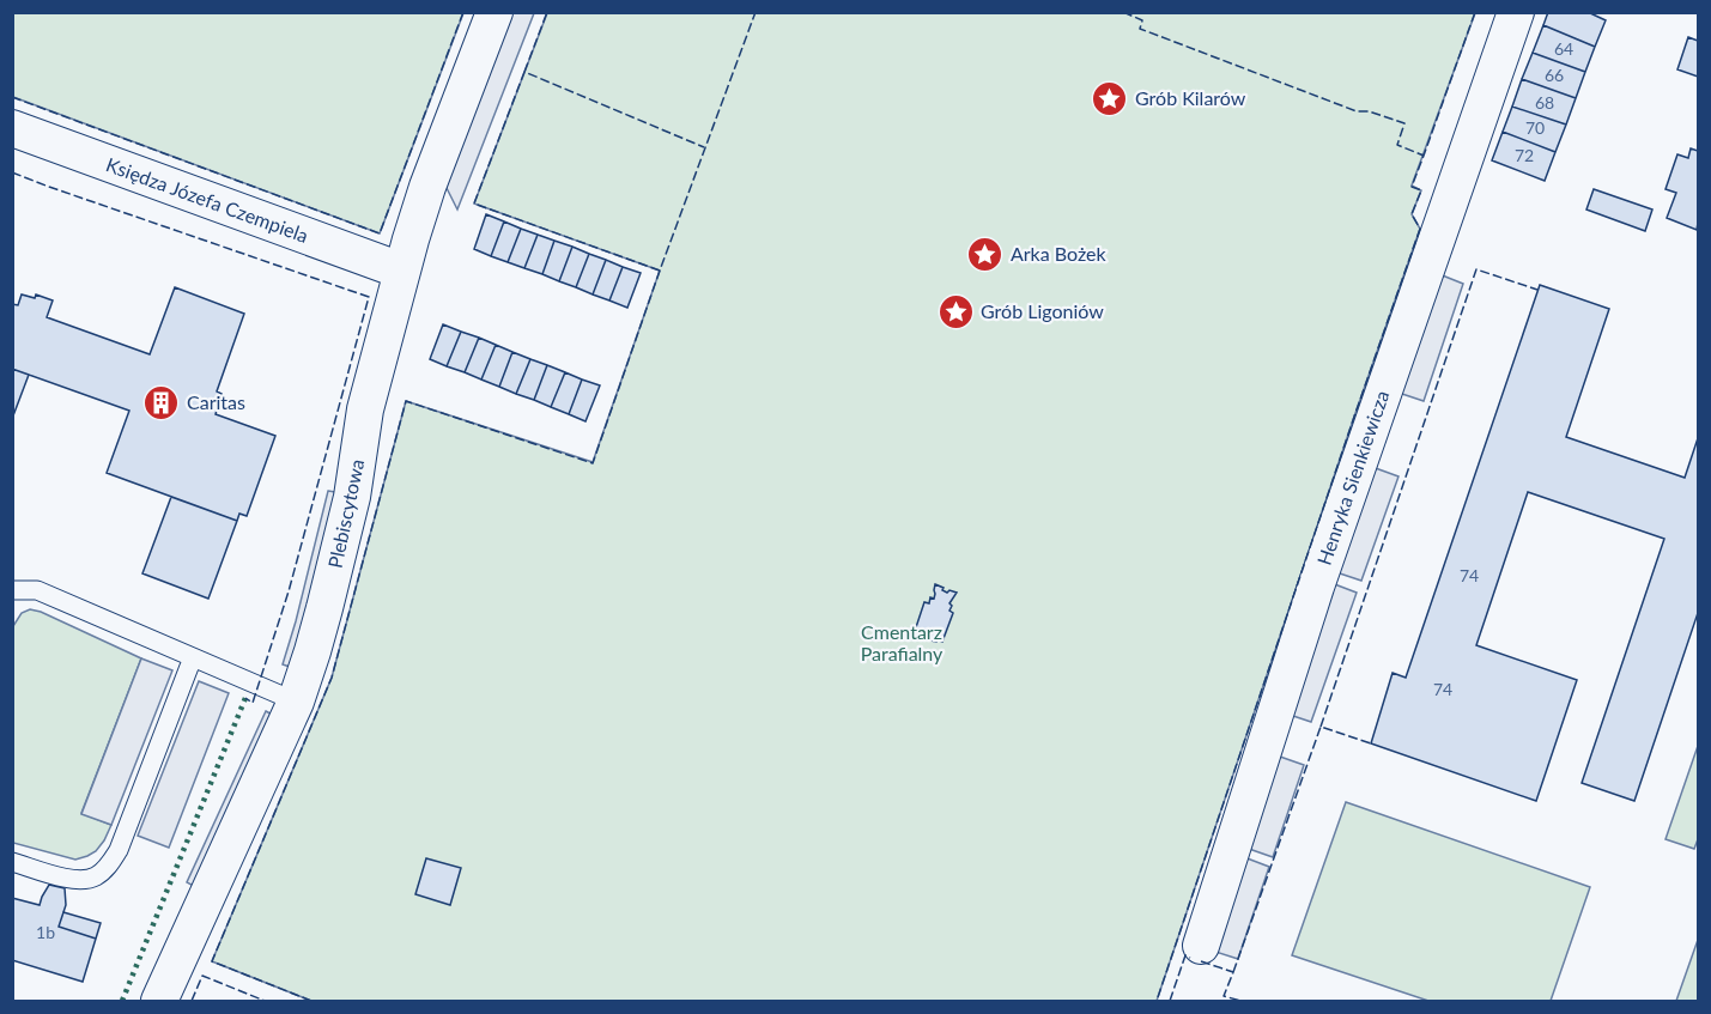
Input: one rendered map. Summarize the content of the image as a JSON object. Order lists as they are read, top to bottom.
{
  "streets": {
    "street": ["Księdza Józefa Czempiela", "Henryka Sienkiewicza", "Plebiscytowa"]
  },
  "crossings": [
    ["Księdza Józefa Czempiela", "Plebiscytowa"]
  ],
  "parks": ["Cmentarz Parafialny"],
  "places": {
    "place": ["Grób Kilarów", "Arka Bożek", "Grób Ligoniów"],
    "building": ["Caritas"]
  },
  "house_numbers": [
    "64",
    "66",
    "68",
    "70",
    "72",
    "74",
    "74",
    "1b"
  ]
}
